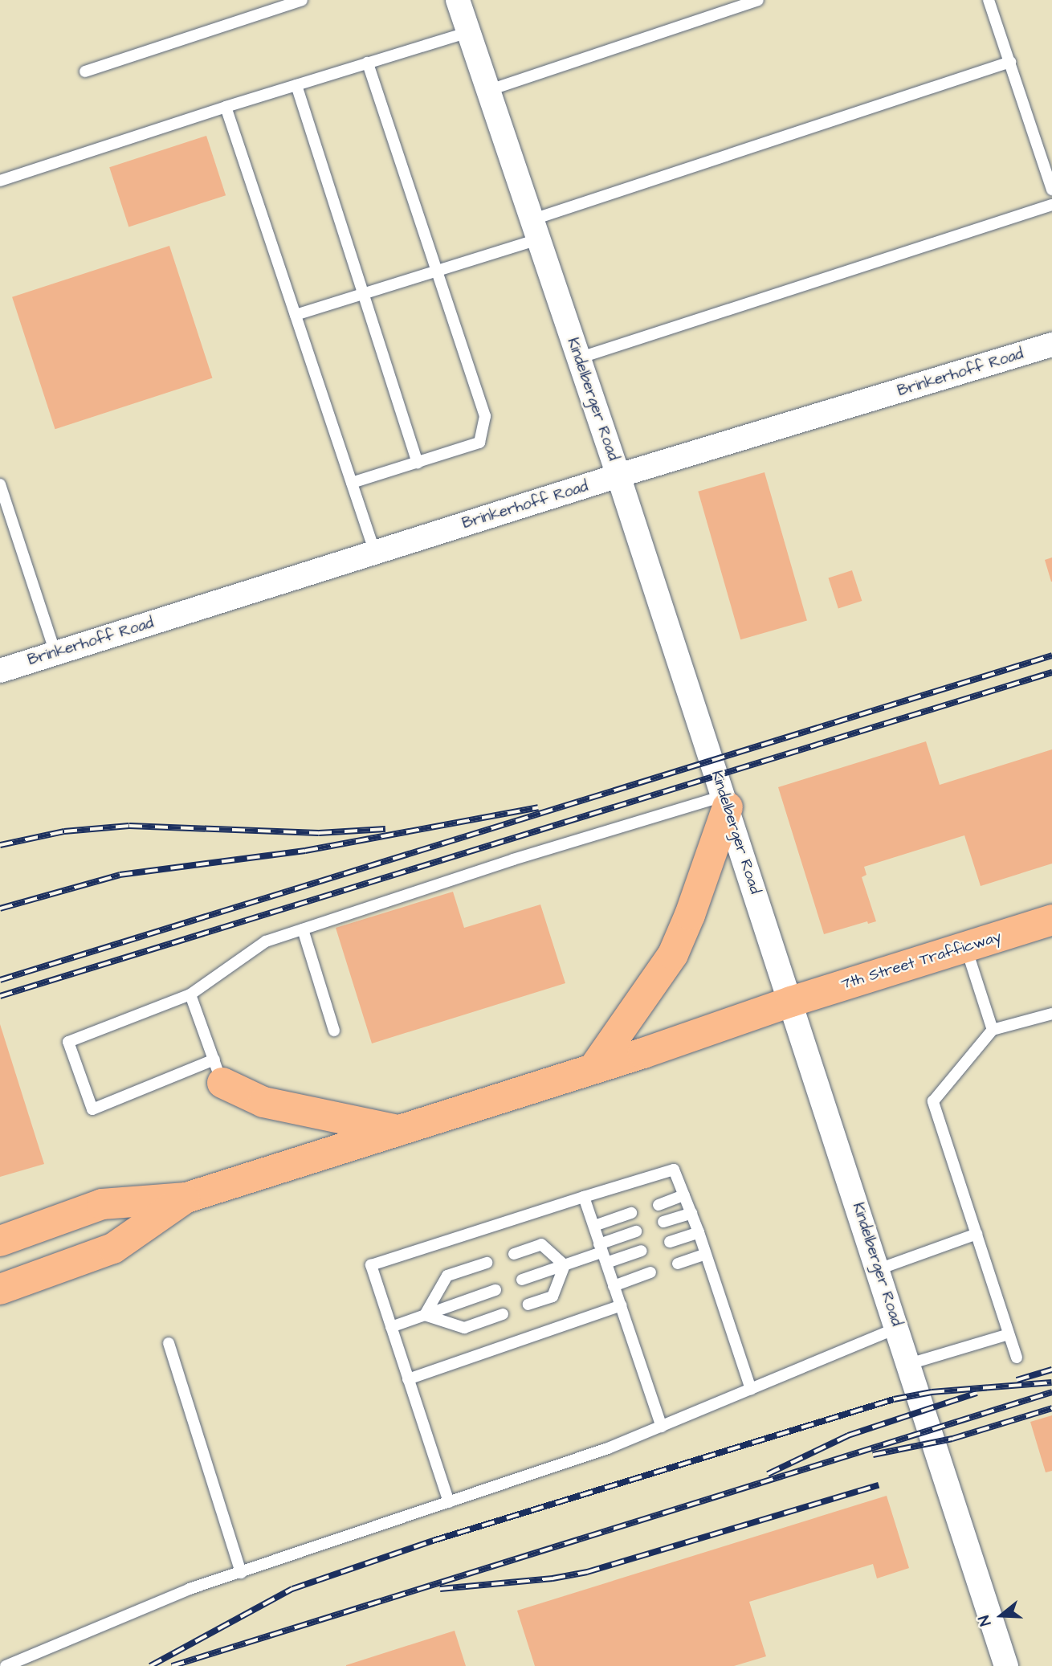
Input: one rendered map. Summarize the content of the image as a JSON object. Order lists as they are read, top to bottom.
{
  "streets": {
    "main road": ["7th Street Trafficway"],
    "street": ["Brinkerhoff Road", "Kindelberger Road"]
  },
  "crossings": [
    ["Brinkerhoff Road", "Kindelberger Road"],
    ["Kindelberger Road", "7th Street Trafficway"]
  ],
  "north": "left"
}
